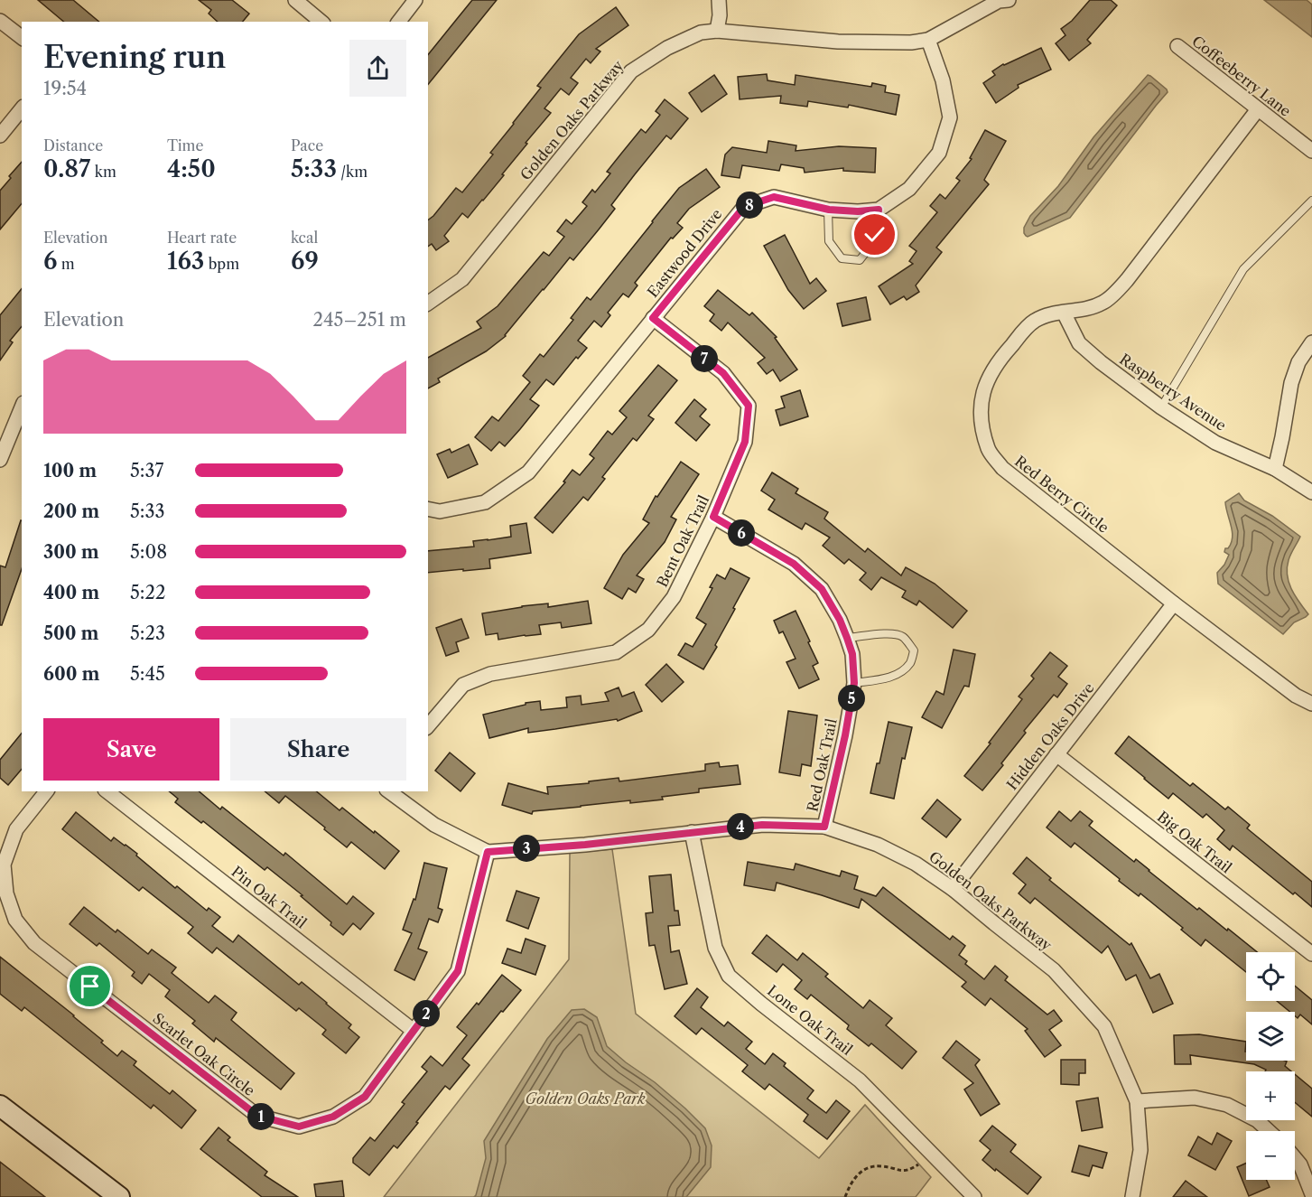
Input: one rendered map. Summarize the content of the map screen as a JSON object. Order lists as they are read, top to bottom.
{
  "streets": {
    "street": [
      "Coffeeberry Lane",
      "Golden Oaks Parkway",
      "Eastwood Drive",
      "Raspberry Avenue",
      "Red Berry Circle",
      "Bent Oak Trail",
      "Hidden Oaks Drive",
      "Red Oak Trail",
      "Big Oak Trail",
      "Pin Oak Trail",
      "Lone Oak Trail",
      "Scarlet Oak Circle"
    ]
  },
  "crossings": [
    ["Coffeeberry Lane", "Red Berry Circle"],
    ["Golden Oaks Parkway", "Hidden Oaks Drive"],
    ["Golden Oaks Parkway", "Red Oak Trail"],
    ["Golden Oaks Parkway", "Lone Oak Trail"],
    ["Golden Oaks Parkway", "Scarlet Oak Circle"],
    ["Eastwood Drive", "Bent Oak Trail"],
    ["Raspberry Avenue", "Red Berry Circle"],
    ["Red Berry Circle", "Hidden Oaks Drive"],
    ["Bent Oak Trail", "Red Oak Trail"],
    ["Hidden Oaks Drive", "Big Oak Trail"],
    ["Pin Oak Trail", "Scarlet Oak Circle"]
  ],
  "parks": ["Golden Oaks Park"],
  "page": {
    "heading": ["Evening run", "19:54"],
    "stats": [
      ["Distance", "0.87 km"],
      ["Time", "4:50"],
      ["Pace", "5:33 /km"],
      ["Elevation", "6 m"],
      ["Heart rate", "163 bpm"],
      ["kcal", "69"]
    ],
    "pins": [
      "8",
      "7",
      "6",
      "5",
      "4",
      "3",
      "2",
      "1"
    ],
    "chart": ["Elevation", "245–251 m"],
    "list": [
      {
        "name": "100 m",
        "note": "5:37"
      },
      {
        "name": "200 m",
        "note": "5:33"
      },
      {
        "name": "300 m",
        "note": "5:08"
      },
      {
        "name": "400 m",
        "note": "5:22"
      },
      {
        "name": "500 m",
        "note": "5:23"
      },
      {
        "name": "600 m",
        "note": "5:45"
      }
    ],
    "buttons": ["Save", "Share"],
    "map_buttons": ["+", "−"]
  }
}
